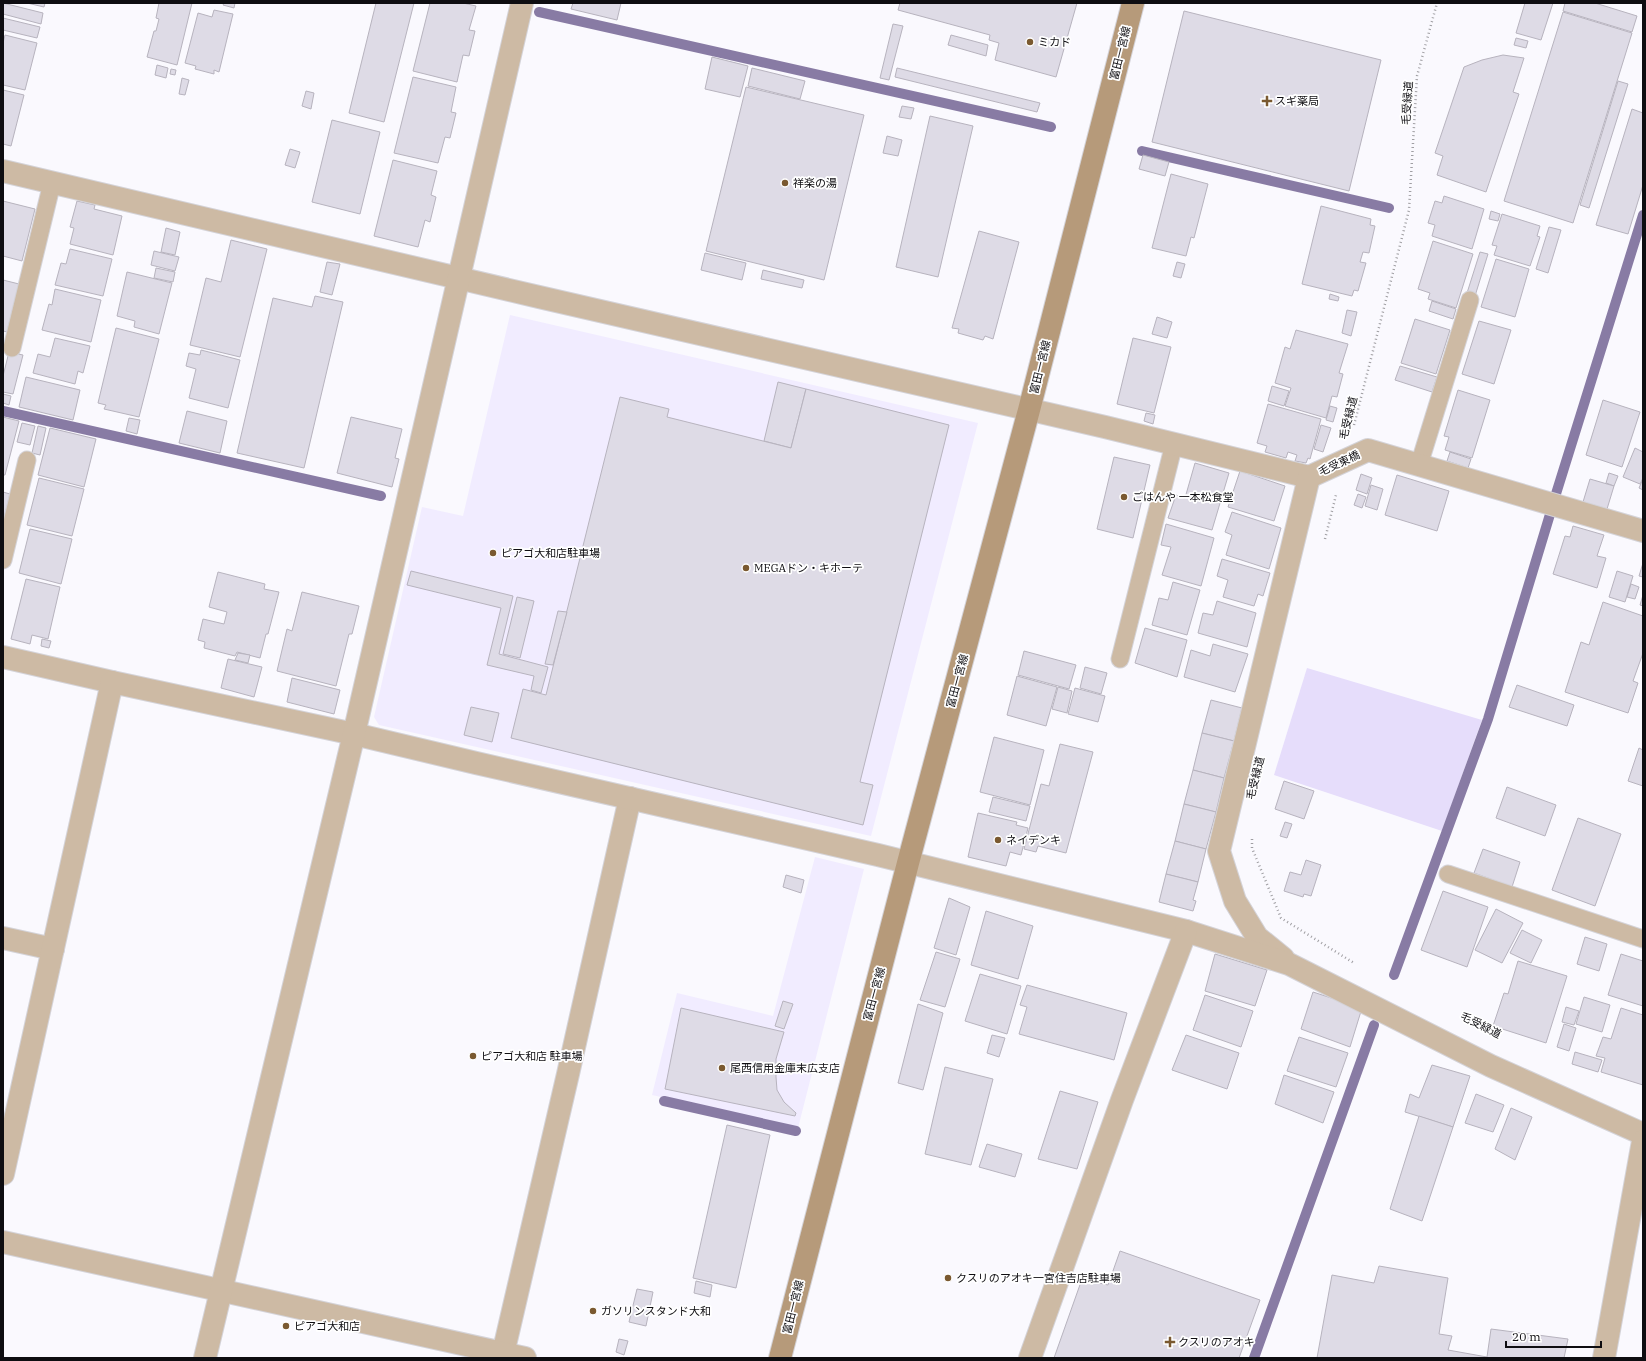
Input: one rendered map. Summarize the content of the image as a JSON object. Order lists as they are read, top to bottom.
{
  "streets": {
    "main road": ["富田一宮線"],
    "street": ["毛受東橋"],
    "path": ["毛受緑道"]
  },
  "crossings": [
    ["毛受緑道", "毛受東橋"]
  ],
  "places": {
    "other": [
      "ミカド",
      "祥楽の湯",
      "ごはんや 一本松食堂",
      "ピアゴ大和店駐車場",
      "MEGAドン・キホーテ",
      "ネイデンキ",
      "ピアゴ大和店 駐車場",
      "尾西信用金庫末広支店",
      "クスリのアオキ一宮住吉店駐車場",
      "ガソリンスタンド大和",
      "ピアゴ大和店"
    ],
    "health": ["スギ薬局", "クスリのアオキ"]
  },
  "scale_bar": "20 m"
}
